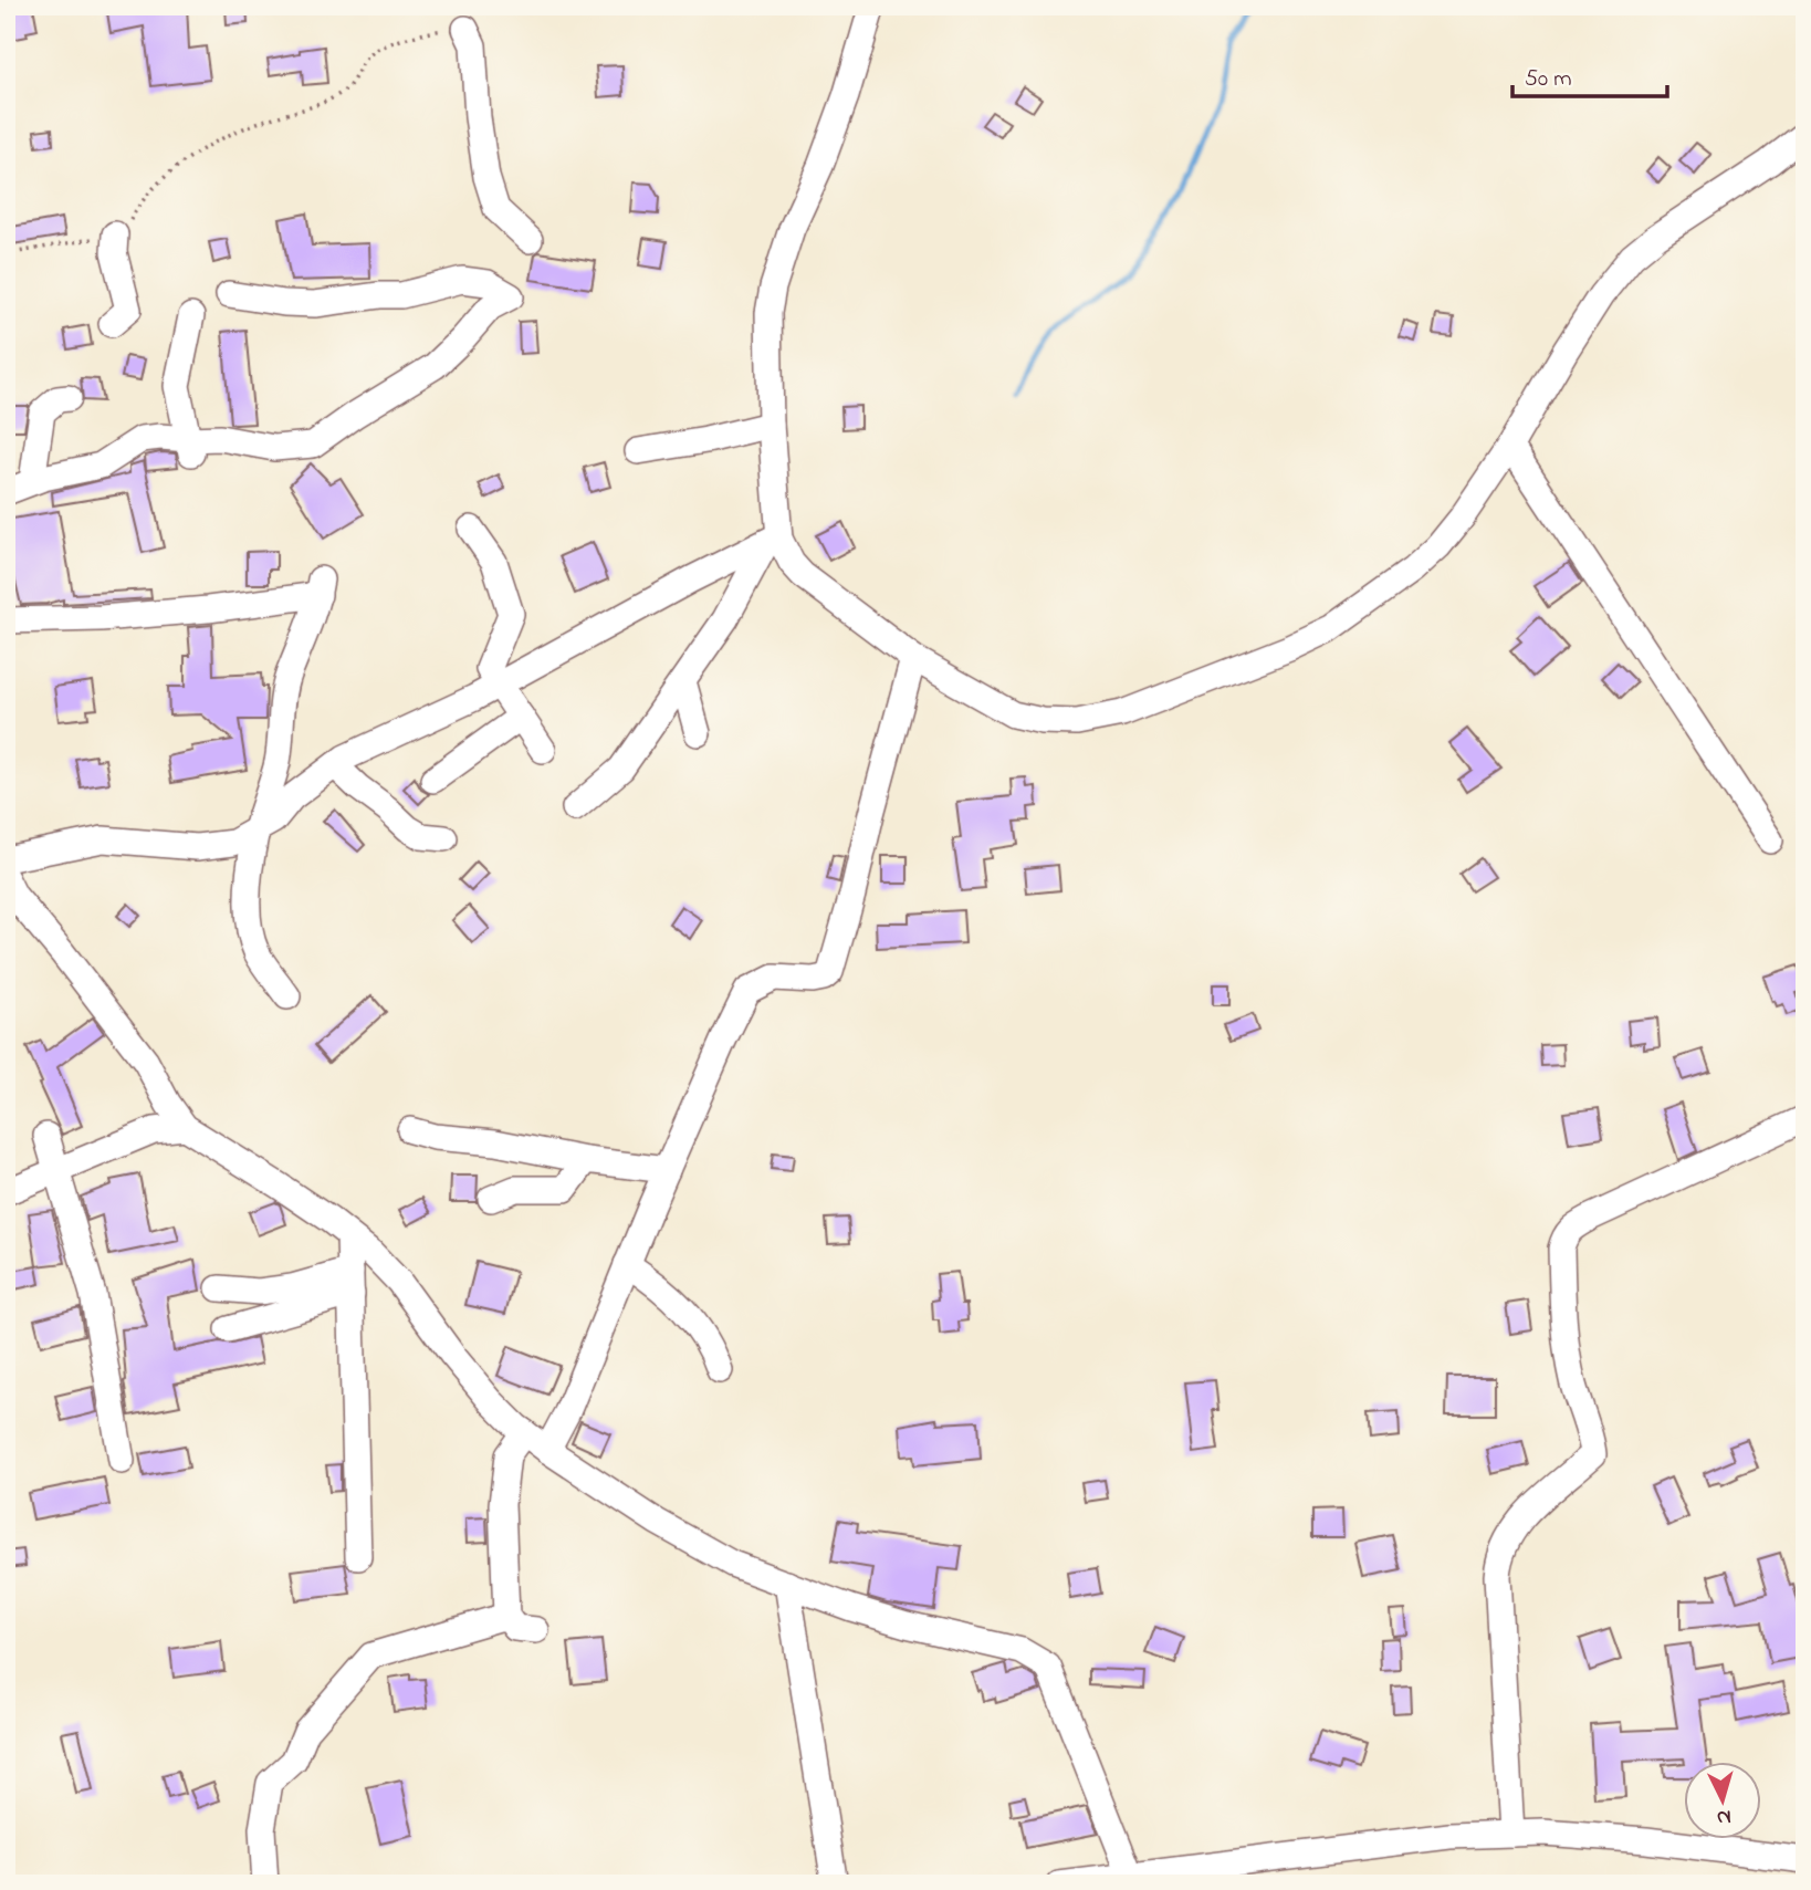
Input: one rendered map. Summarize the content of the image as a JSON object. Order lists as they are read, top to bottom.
{
  "scale_bar": "50 m",
  "north": "bottom"
}
